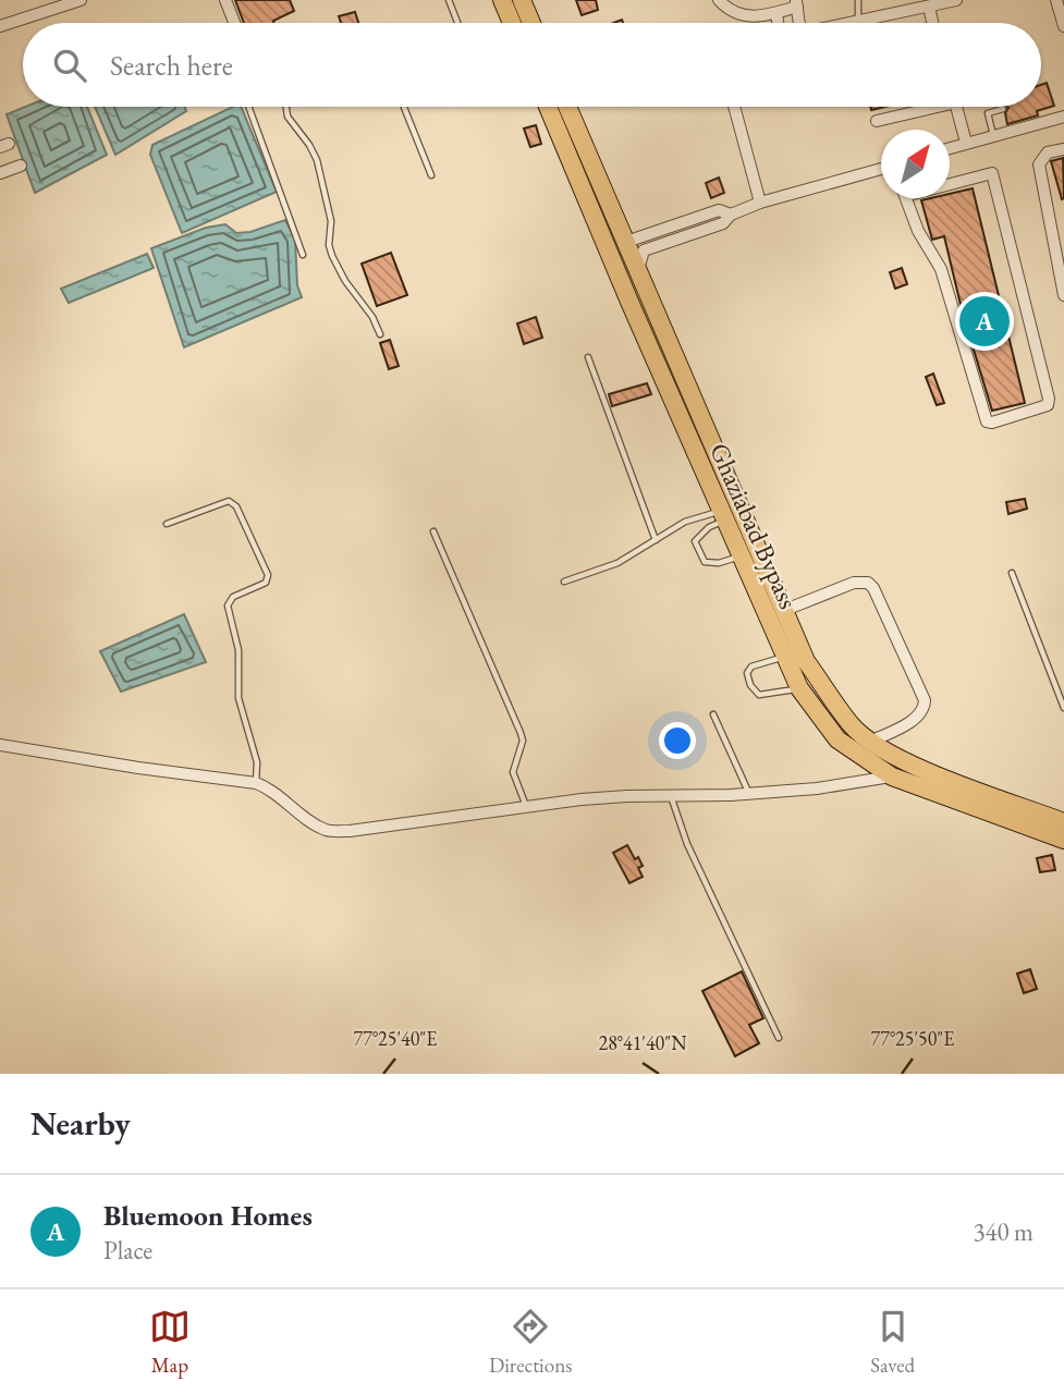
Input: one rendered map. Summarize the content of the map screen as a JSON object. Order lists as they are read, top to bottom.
{
  "streets": {
    "highway": ["Ghaziabad Bypass"]
  },
  "north": "top right",
  "page": {
    "search": "Search here",
    "pins": "A",
    "heading": "Nearby",
    "list": [
      {
        "mark": "A",
        "name": "Bluemoon Homes",
        "note": "Place",
        "value": "340 m"
      }
    ],
    "nav": ["Map", "Directions", "Saved"]
  },
  "coordinates": ["77°25'40\"E", "77°25'50\"E", "28°41'40\"N"]
}
